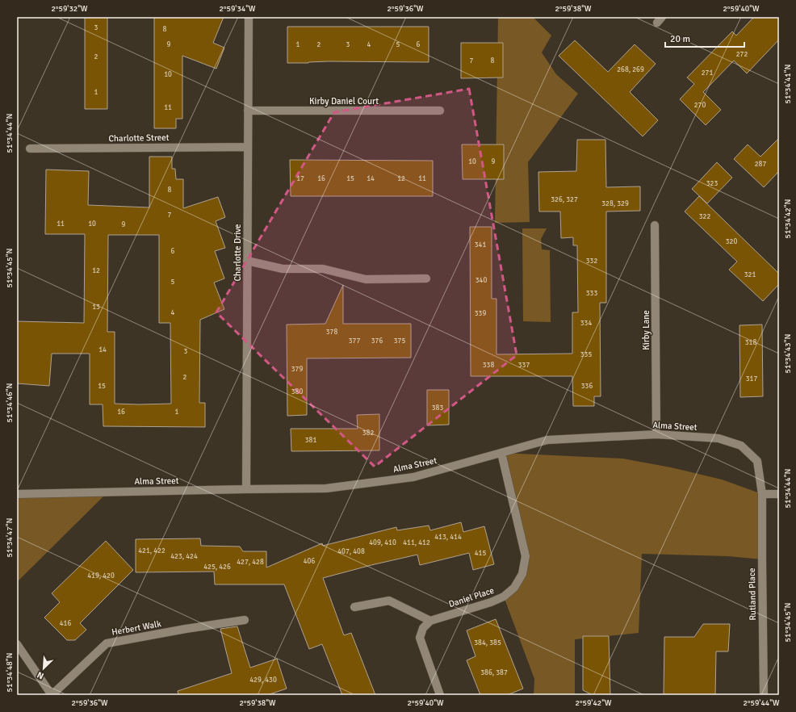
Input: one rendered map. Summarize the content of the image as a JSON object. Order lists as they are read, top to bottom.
{
  "streets": {
    "street": [
      "Kirby Daniel Court",
      "Charlotte Street",
      "Charlotte Drive",
      "Kirby Lane",
      "Alma Street",
      "Rutland Place",
      "Daniel Place",
      "Herbert Walk"
    ]
  },
  "crossings": [
    ["Kirby Daniel Court", "Charlotte Drive"],
    ["Charlotte Street", "Charlotte Drive"],
    ["Charlotte Drive", "Alma Street"],
    ["Kirby Lane", "Alma Street"],
    ["Alma Street", "Rutland Place"],
    ["Alma Street", "Daniel Place"]
  ],
  "house_numbers": [
    "3",
    "8",
    "9",
    "1",
    "2",
    "3",
    "4",
    "5",
    "6",
    "272",
    "2",
    "7",
    "8",
    "268, 269",
    "271",
    "10",
    "1",
    "270",
    "11",
    "10",
    "9",
    "287",
    "17",
    "16",
    "15",
    "14",
    "12",
    "11",
    "323",
    "8",
    "326, 327",
    "328, 329",
    "7",
    "322",
    "11",
    "10",
    "9",
    "320",
    "341",
    "6",
    "332",
    "12",
    "321",
    "340",
    "5",
    "333",
    "13",
    "4",
    "339",
    "334",
    "378",
    "377",
    "376",
    "375",
    "318",
    "14",
    "3",
    "335",
    "338",
    "337",
    "379",
    "2",
    "317",
    "15",
    "336",
    "380",
    "383",
    "16",
    "1",
    "382",
    "381",
    "413, 414",
    "409, 410",
    "411, 412",
    "421, 422",
    "407, 408",
    "415",
    "423, 424",
    "406",
    "427, 428",
    "425, 426",
    "419, 420",
    "416",
    "384, 385",
    "386, 387",
    "429, 430"
  ],
  "scale_bar": "20 m",
  "north": "bottom left",
  "coordinates": [
    "2°59'32\"W",
    "2°59'34\"W",
    "2°59'36\"W",
    "2°59'38\"W",
    "2°59'40\"W",
    "51°34'41\"N",
    "51°34'44\"N",
    "51°34'42\"N",
    "51°34'45\"N",
    "51°34'43\"N",
    "51°34'46\"N",
    "51°34'47\"N",
    "51°34'48\"N",
    "2°59'42\"W",
    "2°59'44\"W"
  ]
}
